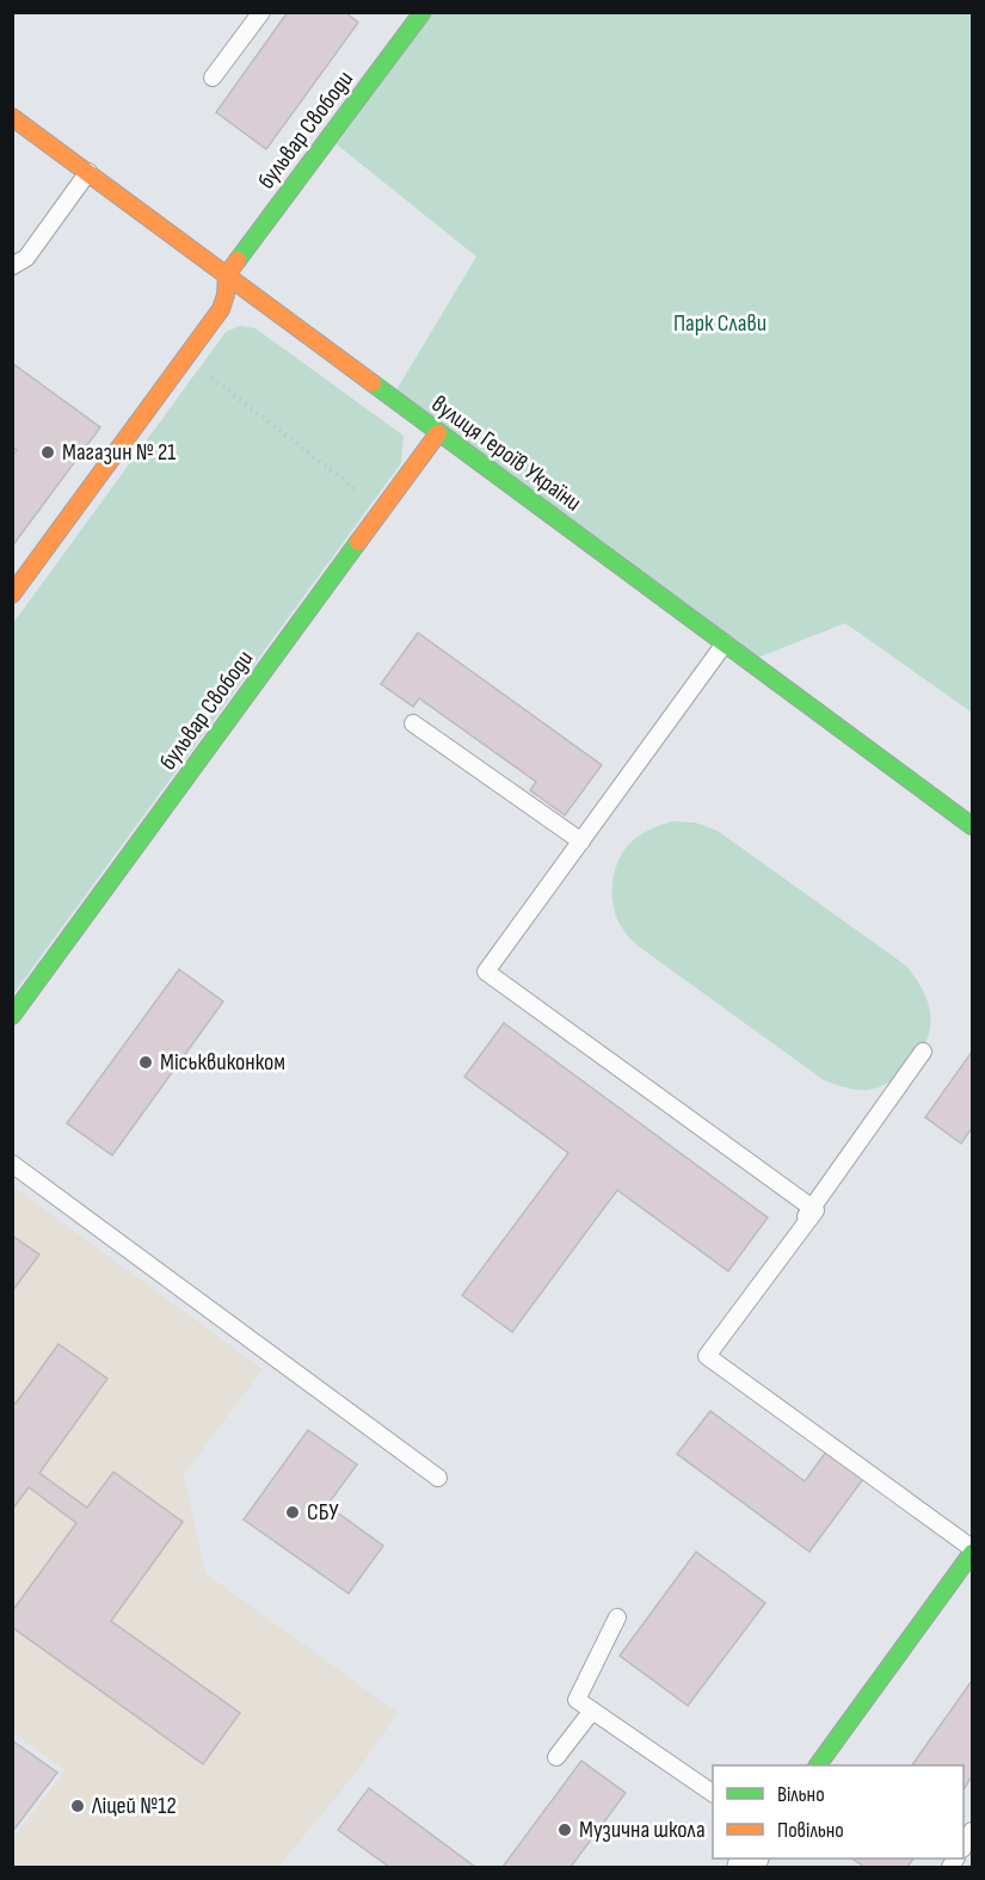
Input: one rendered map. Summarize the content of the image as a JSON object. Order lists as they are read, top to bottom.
{
  "streets": {
    "street": ["бульвар Свободи", "вулиця Героїв України"]
  },
  "crossings": [
    ["бульвар Свободи", "вулиця Героїв України"]
  ],
  "parks": ["Парк Слави"],
  "places": [
    "Магазин № 21",
    "Міськвиконком",
    "СБУ",
    "Ліцей №12",
    "Музична школа"
  ],
  "legend": ["Вільно", "Повільно"]
}
